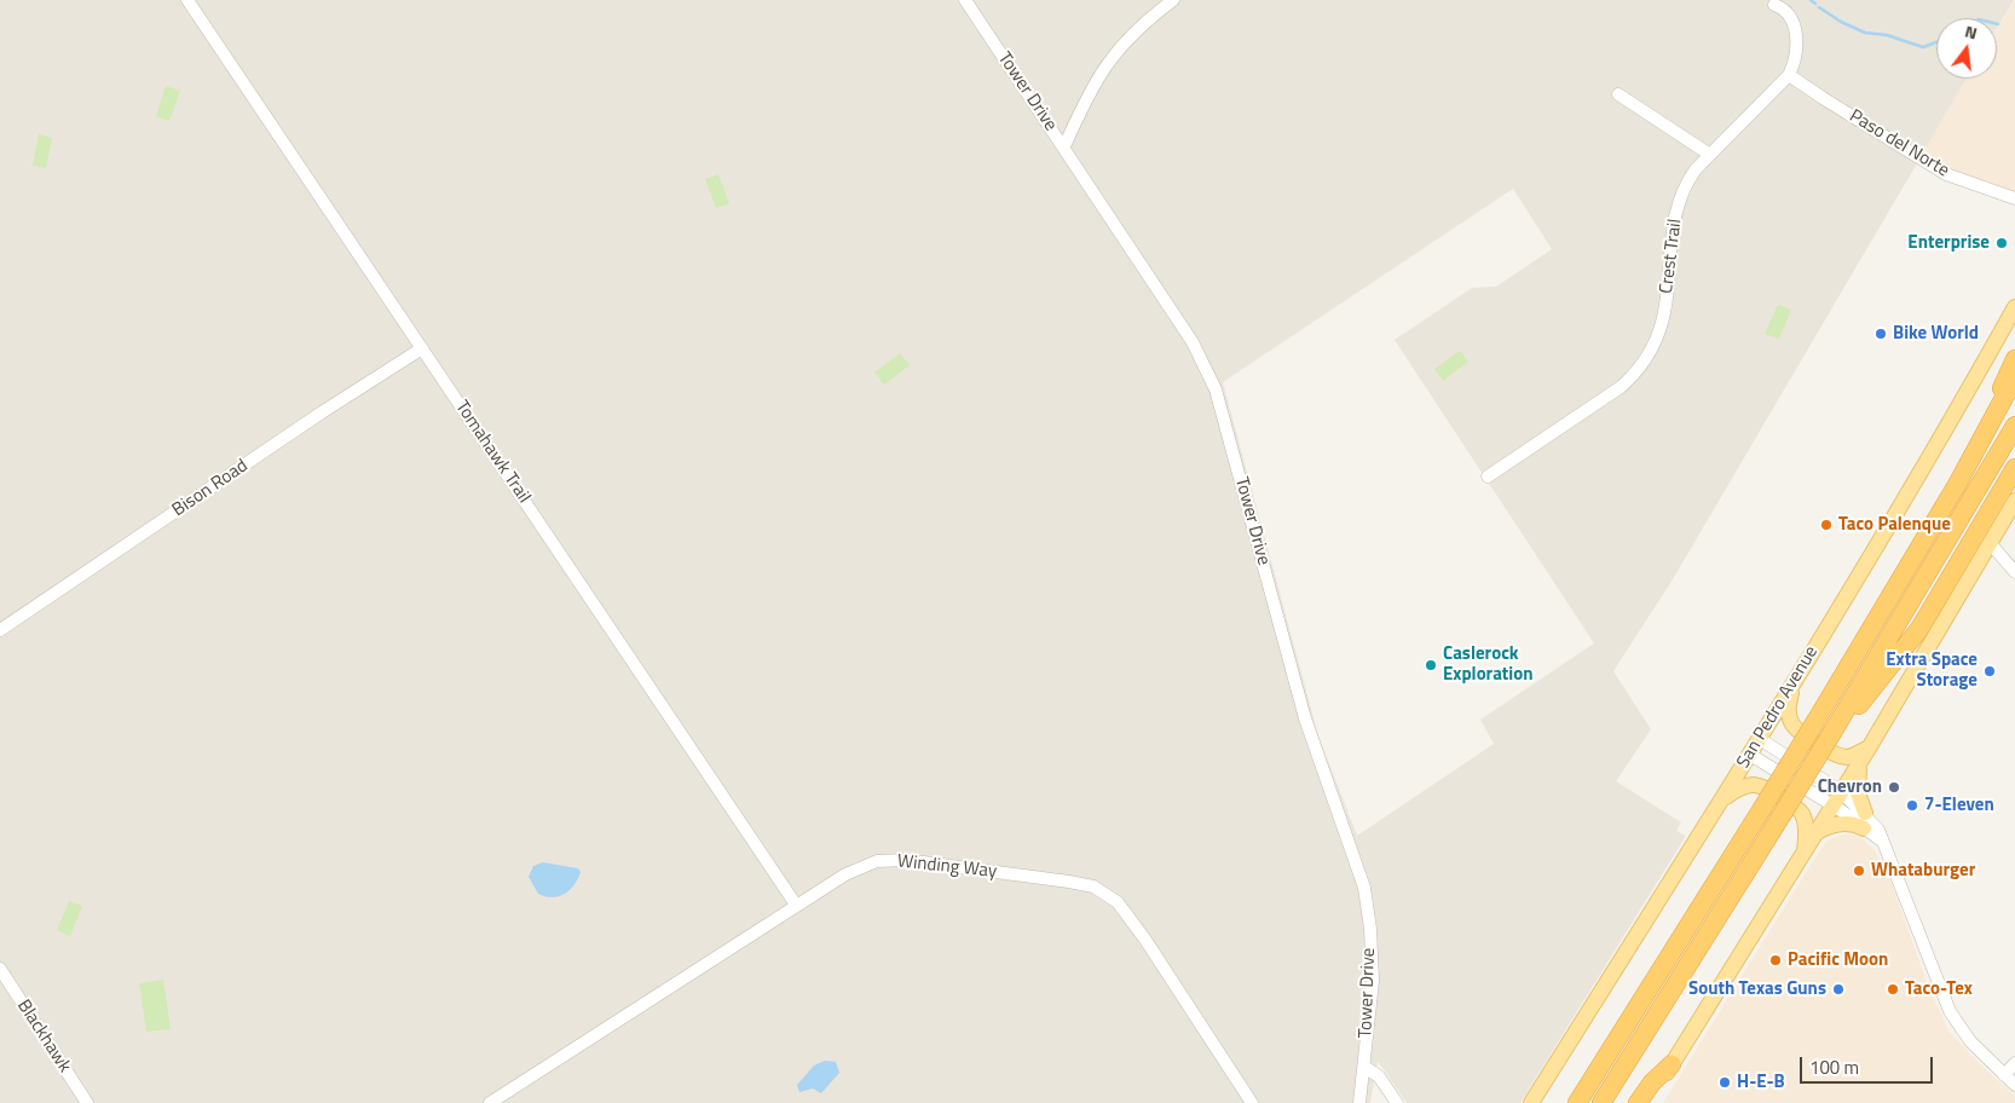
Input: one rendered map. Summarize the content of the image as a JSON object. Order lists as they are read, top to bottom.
{
  "streets": {
    "main road": ["San Pedro Avenue"],
    "street": [
      "Tower Drive",
      "Paso del Norte",
      "Crest Trail",
      "Tomahawk Trail",
      "Bison Road",
      "Winding Way",
      "Blackhawk"
    ]
  },
  "crossings": [
    ["Paso del Norte", "Crest Trail"],
    ["Tomahawk Trail", "Bison Road"],
    ["Tomahawk Trail", "Winding Way"]
  ],
  "places": [
    "Enterprise",
    "Bike World",
    "Taco Palenque",
    "Caslerock Exploration",
    "Extra Space Storage",
    "Chevron",
    "7-Eleven",
    "Whataburger",
    "Pacific Moon",
    "South Texas Guns",
    "Taco-Tex",
    "H-E-B"
  ],
  "scale_bar": "100 m",
  "north": "top"
}
